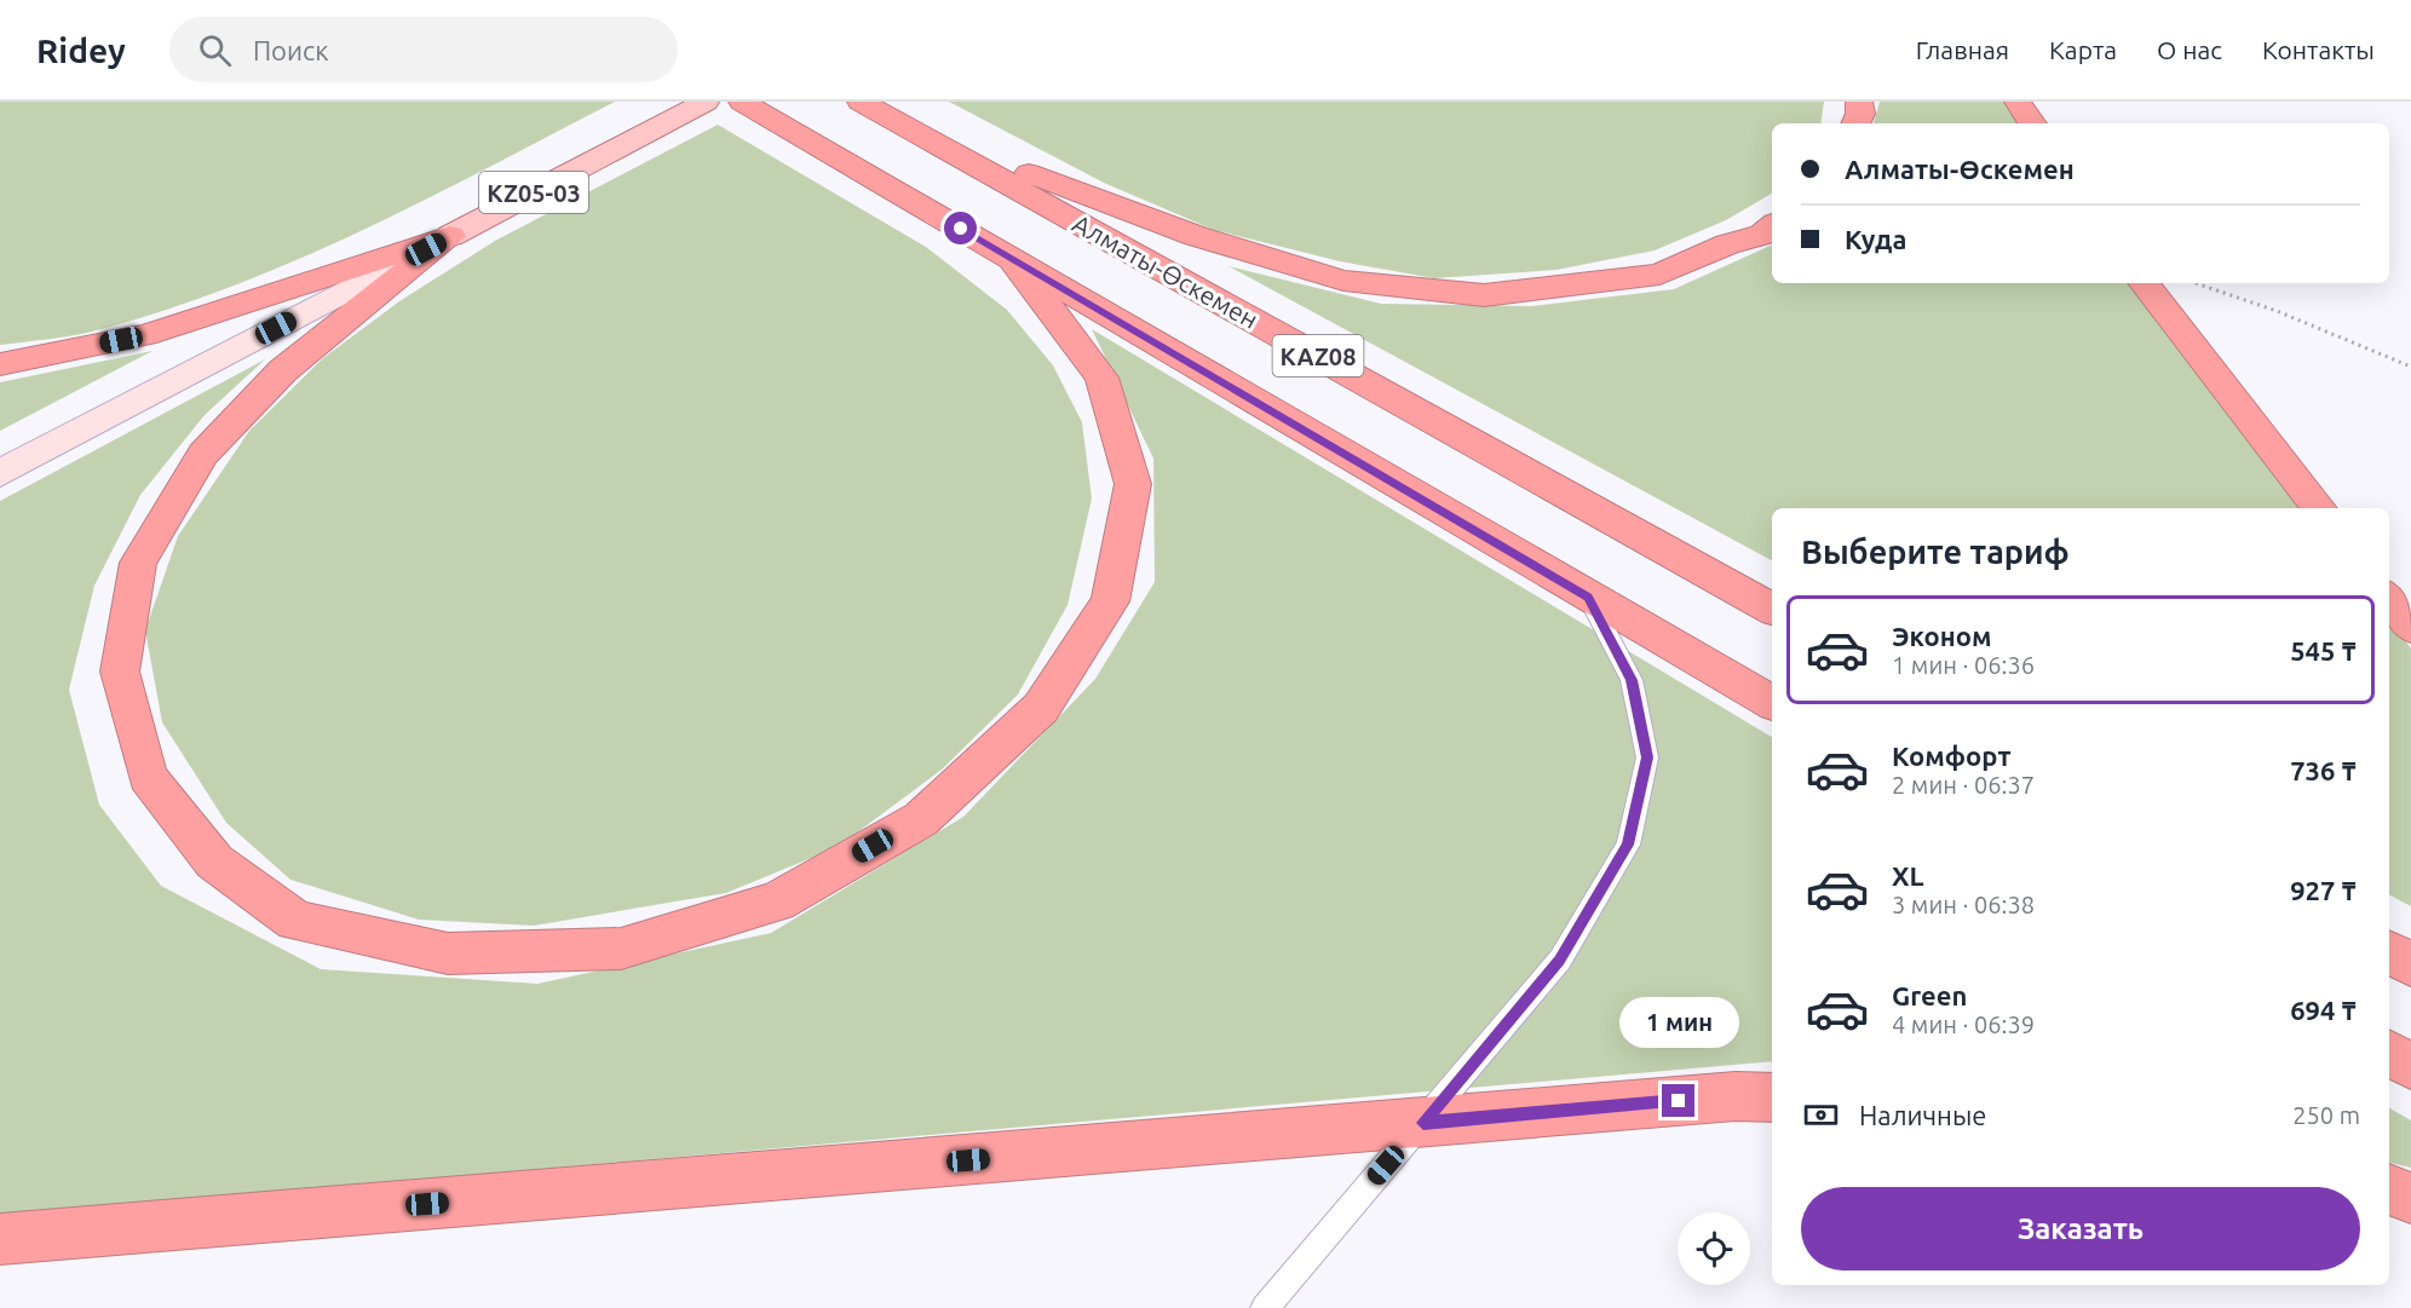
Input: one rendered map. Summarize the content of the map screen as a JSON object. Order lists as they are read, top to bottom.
{
  "streets": {
    "highway": ["Алматы-Өскемен", "KAZ08"],
    "main road": ["KZ05-03"]
  },
  "page": {
    "header": "Ridey",
    "search": "Поиск",
    "nav": [
      "Главная",
      "Карта",
      "О нас",
      "Контакты"
    ],
    "banner": ["Алматы-Өскемен", "Куда"],
    "heading": "Выберите тариф",
    "list": [
      {
        "name": "Эконом",
        "note": "1 мин · 06:36",
        "value": "545 ₸"
      },
      {
        "name": "Комфорт",
        "note": "2 мин · 06:37",
        "value": "736 ₸"
      },
      {
        "name": "XL",
        "note": "3 мин · 06:38",
        "value": "927 ₸"
      },
      {
        "name": "Green",
        "note": "4 мин · 06:39",
        "value": "694 ₸"
      }
    ],
    "bubble": "1 мин",
    "pay": ["Наличные", "250 m"],
    "buttons": "Заказать"
  }
}
